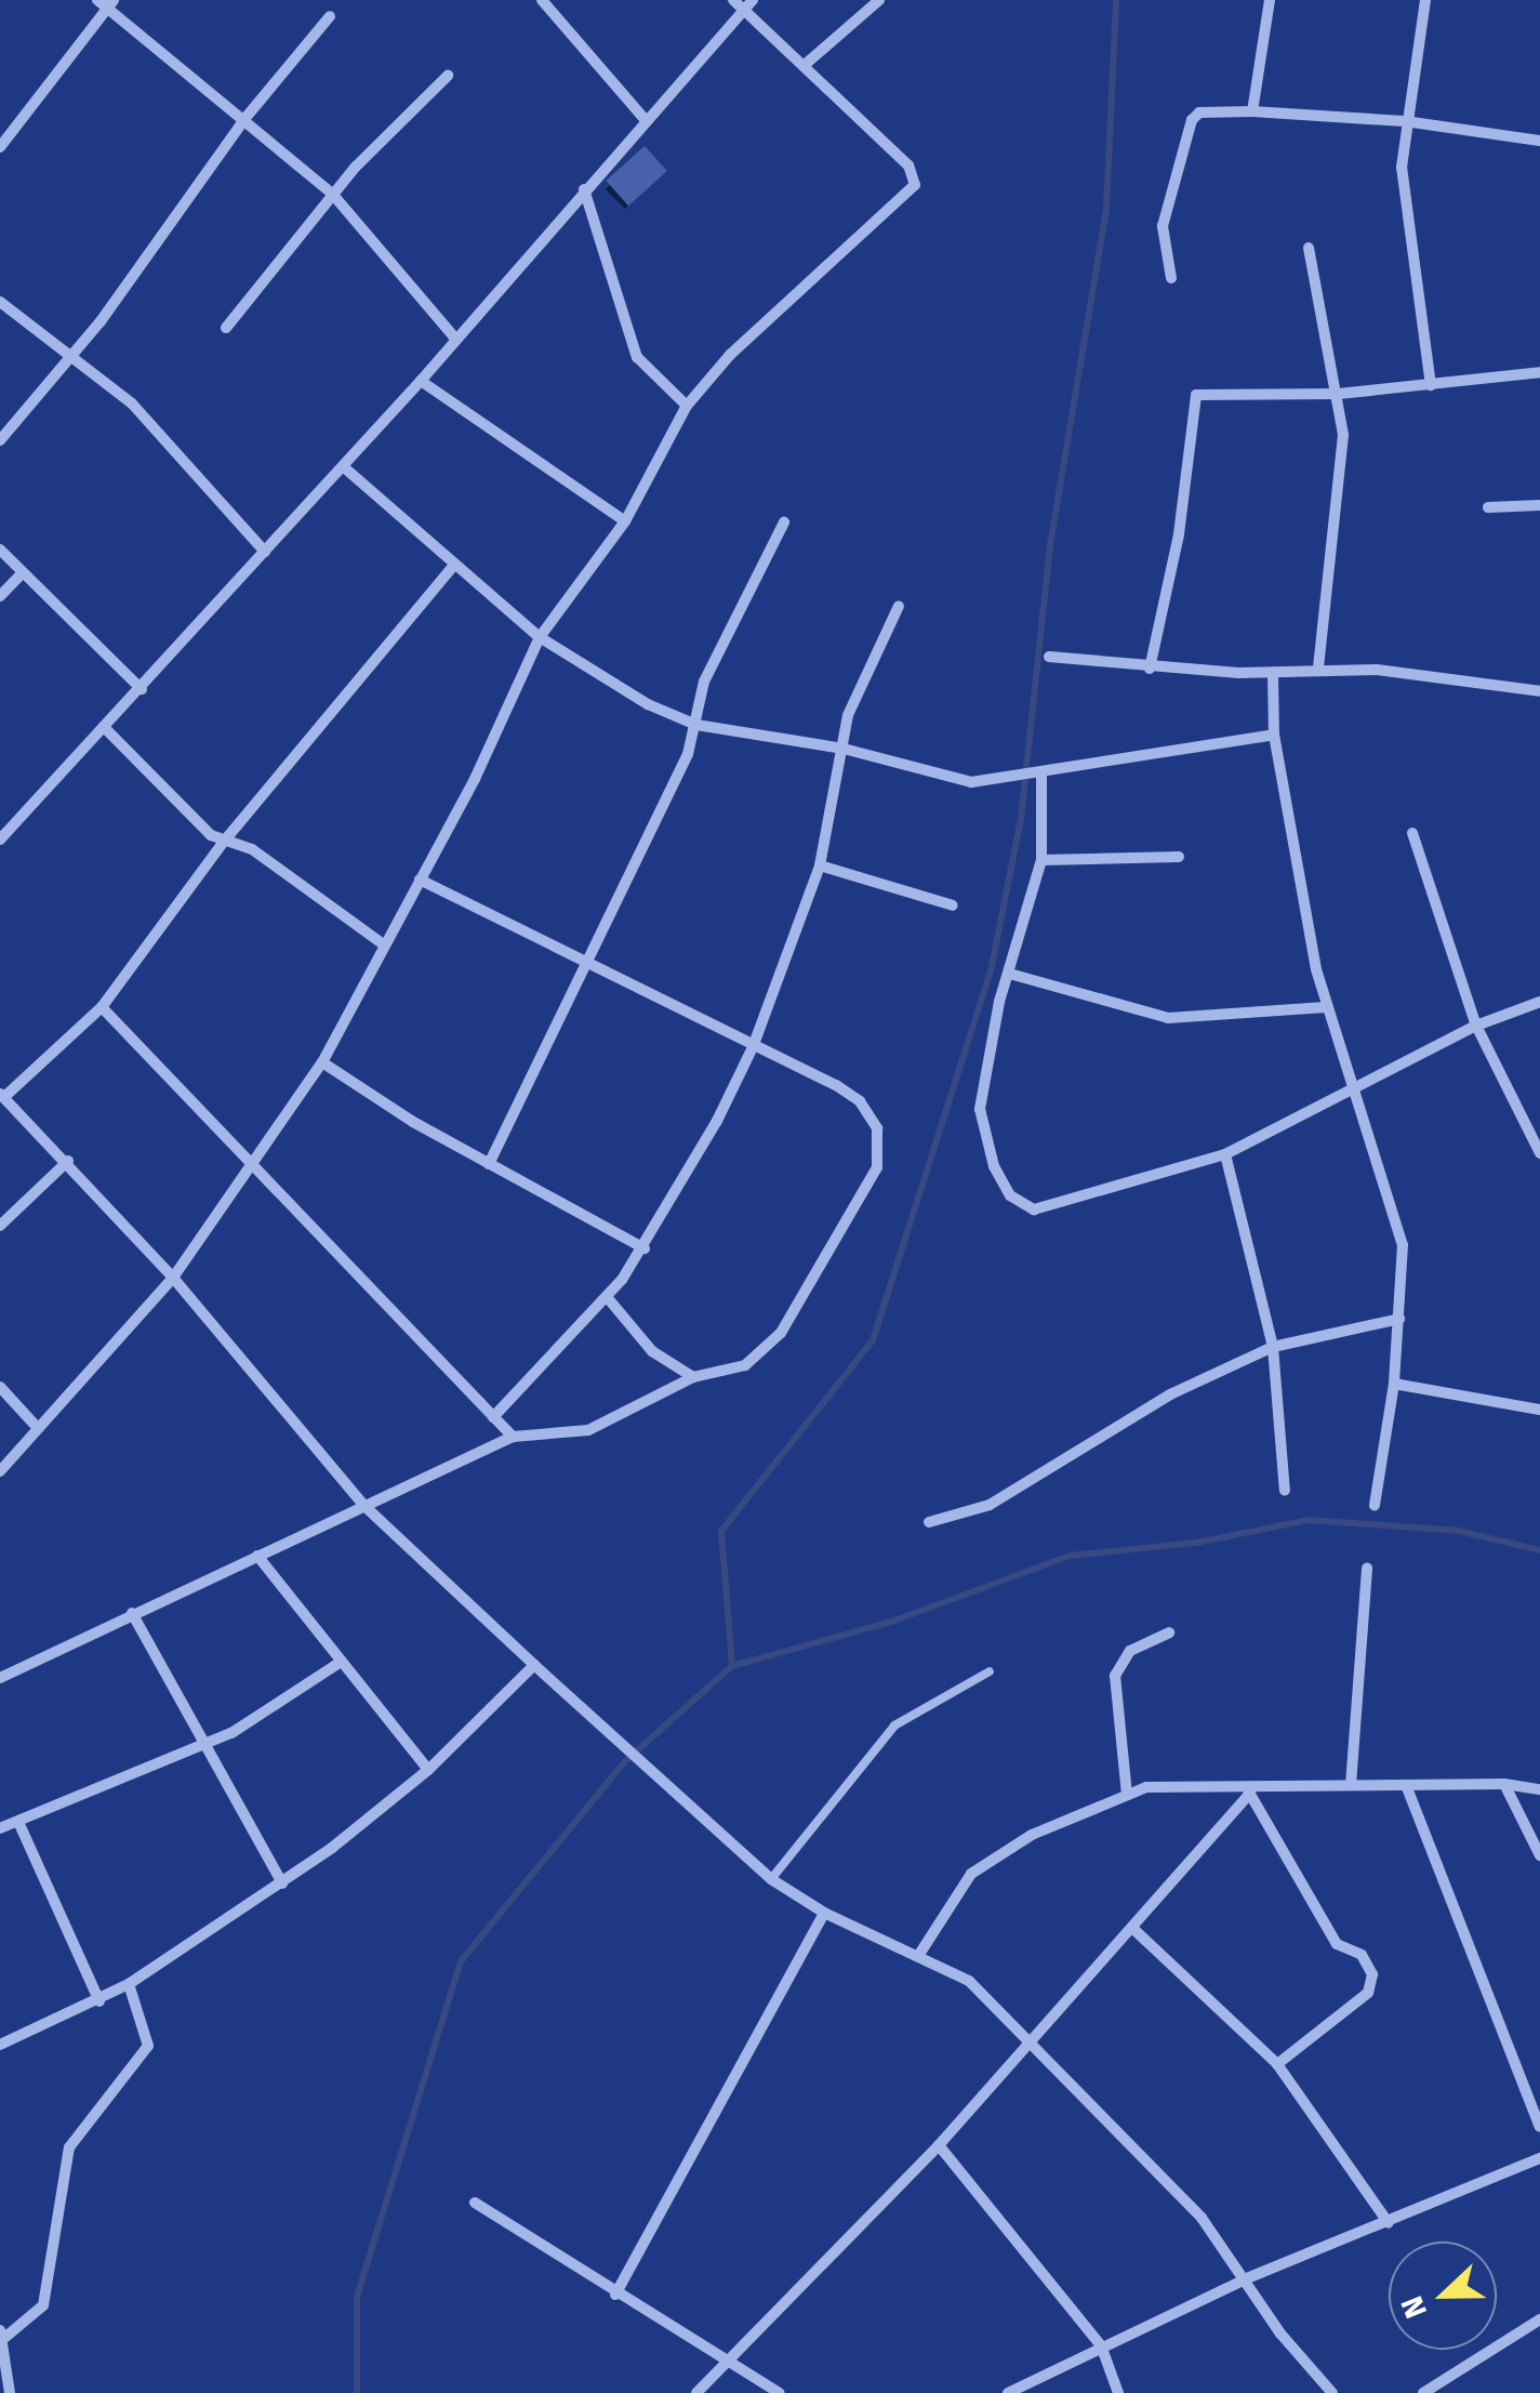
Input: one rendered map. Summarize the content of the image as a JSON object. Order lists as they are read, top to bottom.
{
  "north": "left"
}
